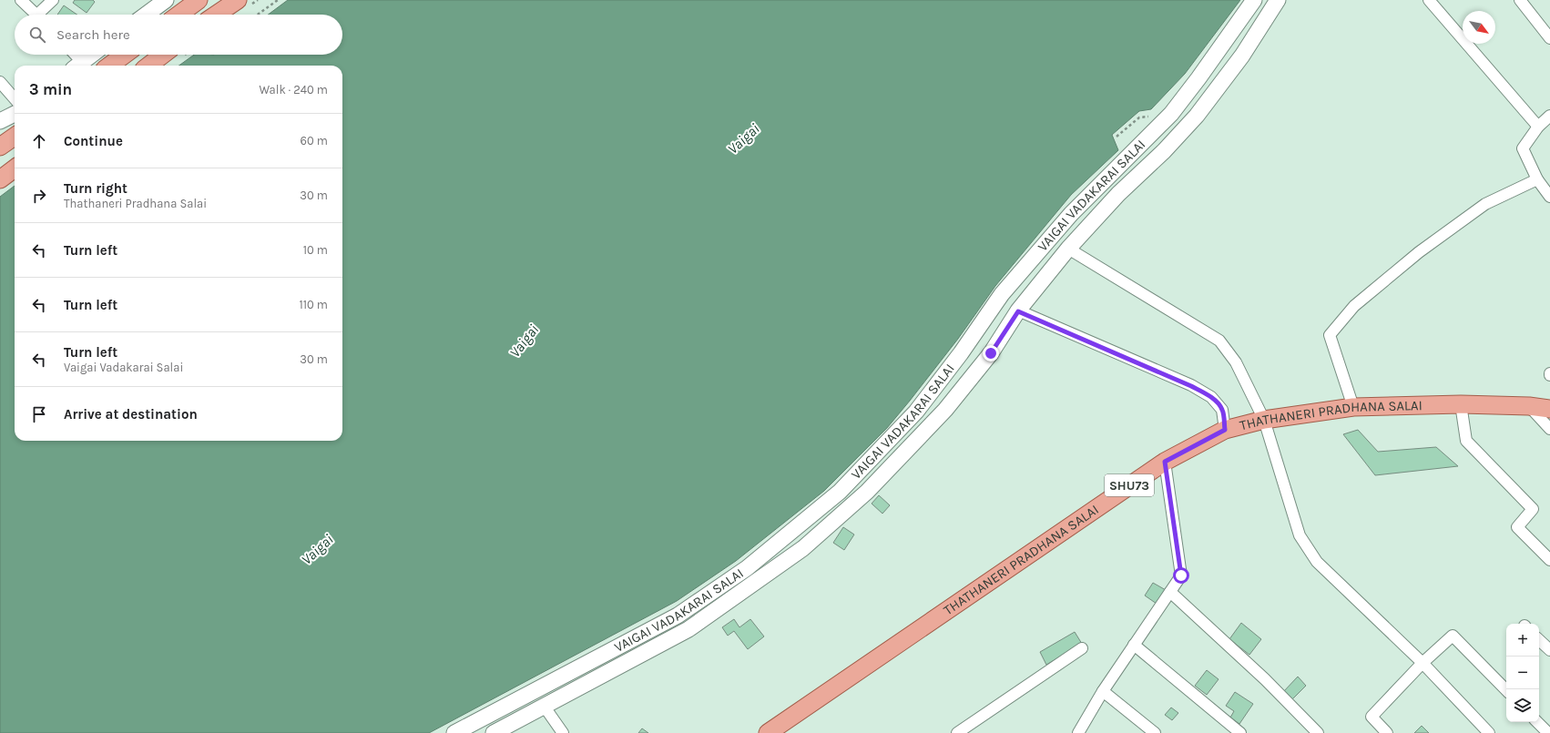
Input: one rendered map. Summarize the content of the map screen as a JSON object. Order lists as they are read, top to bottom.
{
  "streets": {
    "main road": ["VAIGAI VADAKARAI SALAI", "THATHANERI PRADHANA SALAI", "SHU73"]
  },
  "water": ["Vaigai"],
  "north": "bottom right",
  "page": {
    "search": "Search here",
    "heading": ["3 min", "Walk · 240 m"],
    "list": [
      ["Continue", "60 m"],
      ["Turn right", "Thathaneri Pradhana Salai", "30 m"],
      ["Turn left", "10 m"],
      ["Turn left", "110 m"],
      ["Turn left", "Vaigai Vadakarai Salai", "30 m"],
      "Arrive at destination"
    ],
    "map_buttons": ["+", "−"]
  }
}
